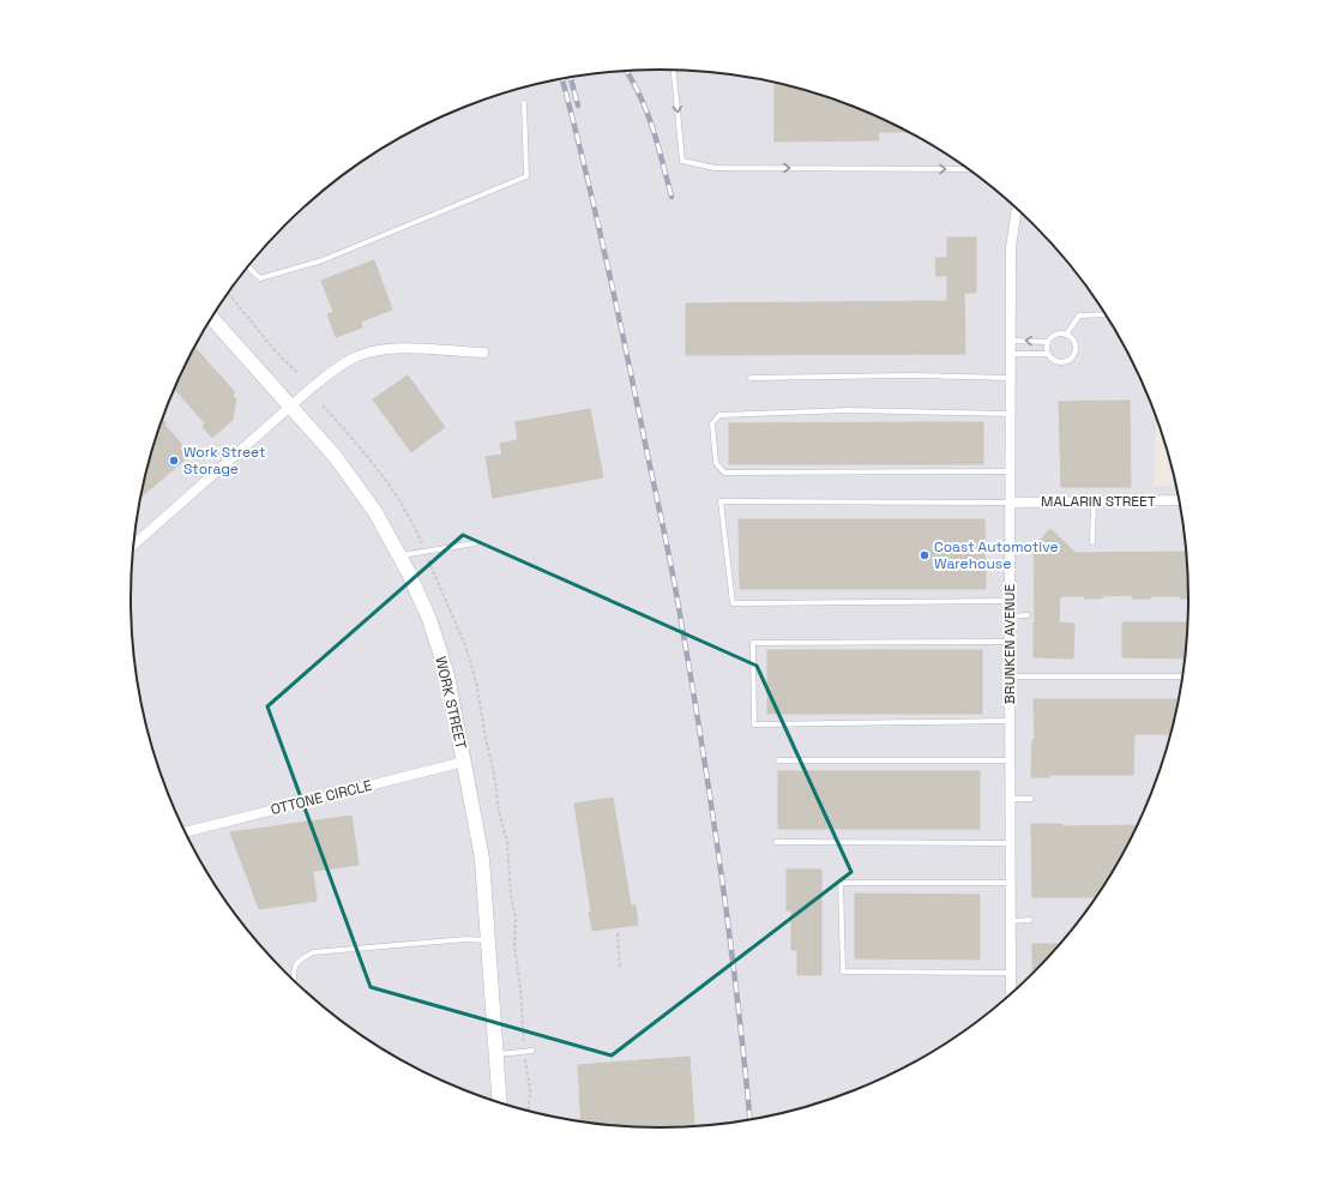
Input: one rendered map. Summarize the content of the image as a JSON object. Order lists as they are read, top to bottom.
{
  "streets": {
    "street": [
      "MALARIN STREET",
      "BRUNKEN AVENUE",
      "WORK STREET",
      "OTTONE CIRCLE"
    ]
  },
  "crossings": [
    ["MALARIN STREET", "BRUNKEN AVENUE"],
    ["WORK STREET", "OTTONE CIRCLE"]
  ],
  "places": ["Work Street Storage", "Coast Automotive Warehouse"]
}
